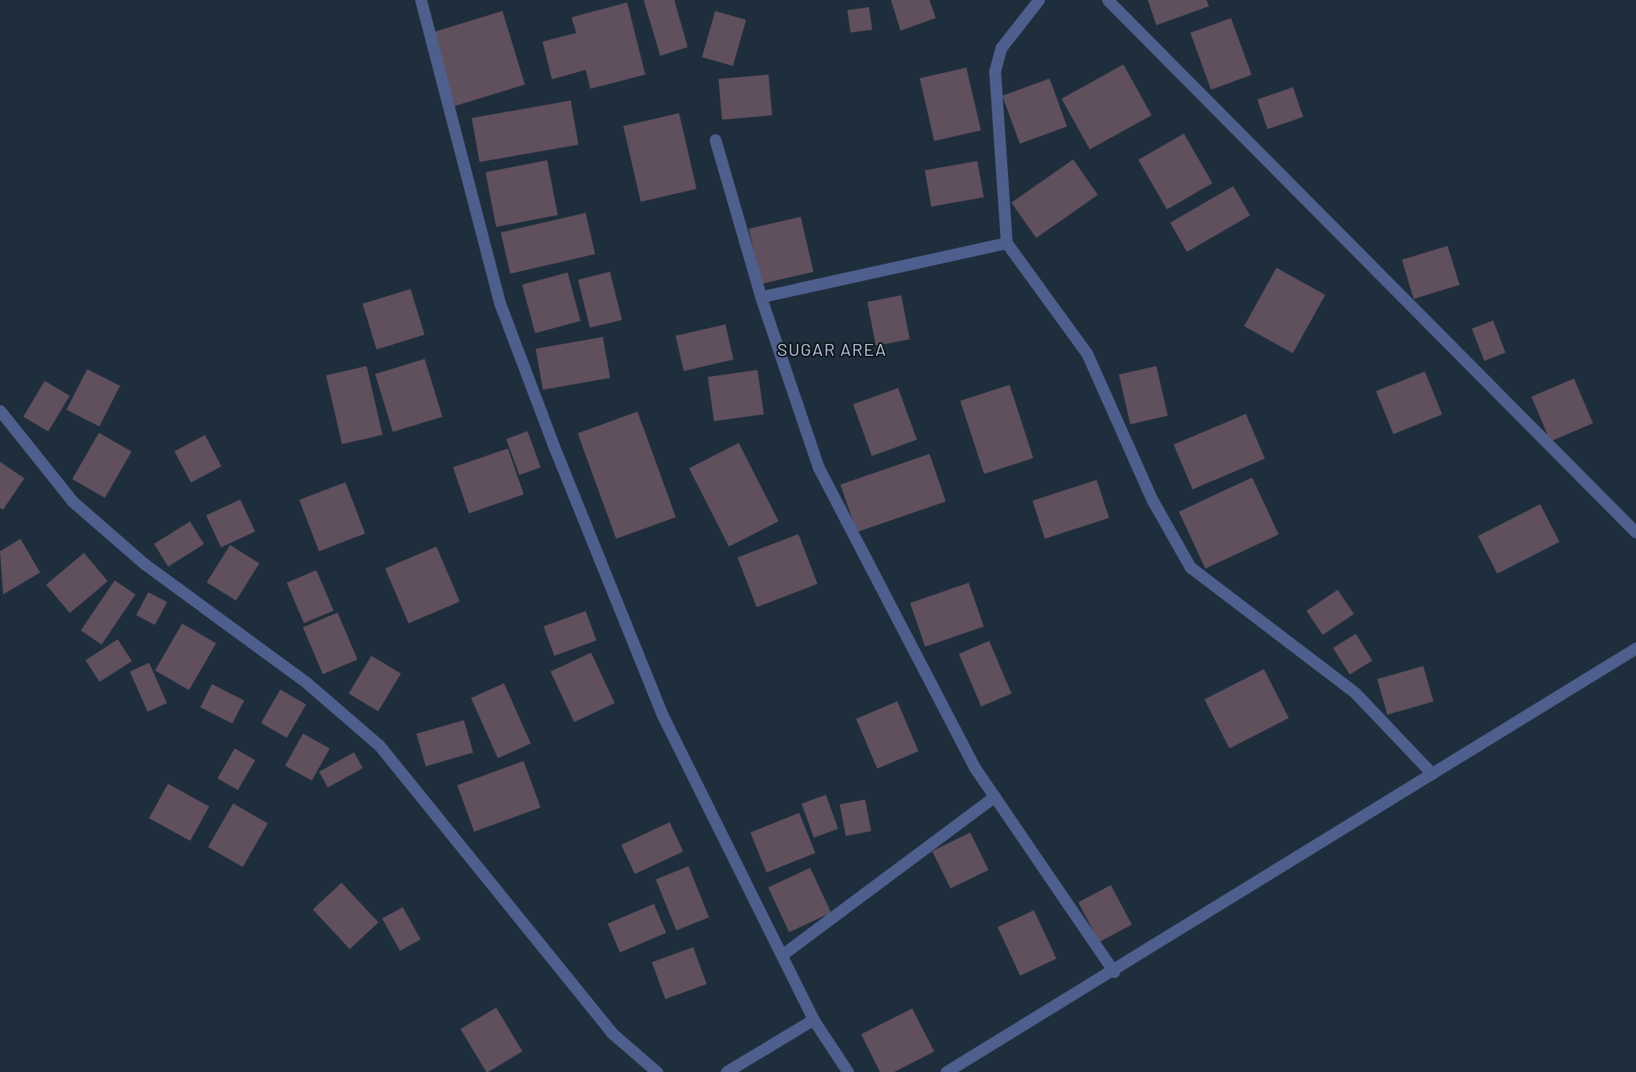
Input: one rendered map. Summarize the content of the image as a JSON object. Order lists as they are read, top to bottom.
{
  "districts": ["SUGAR AREA"]
}
